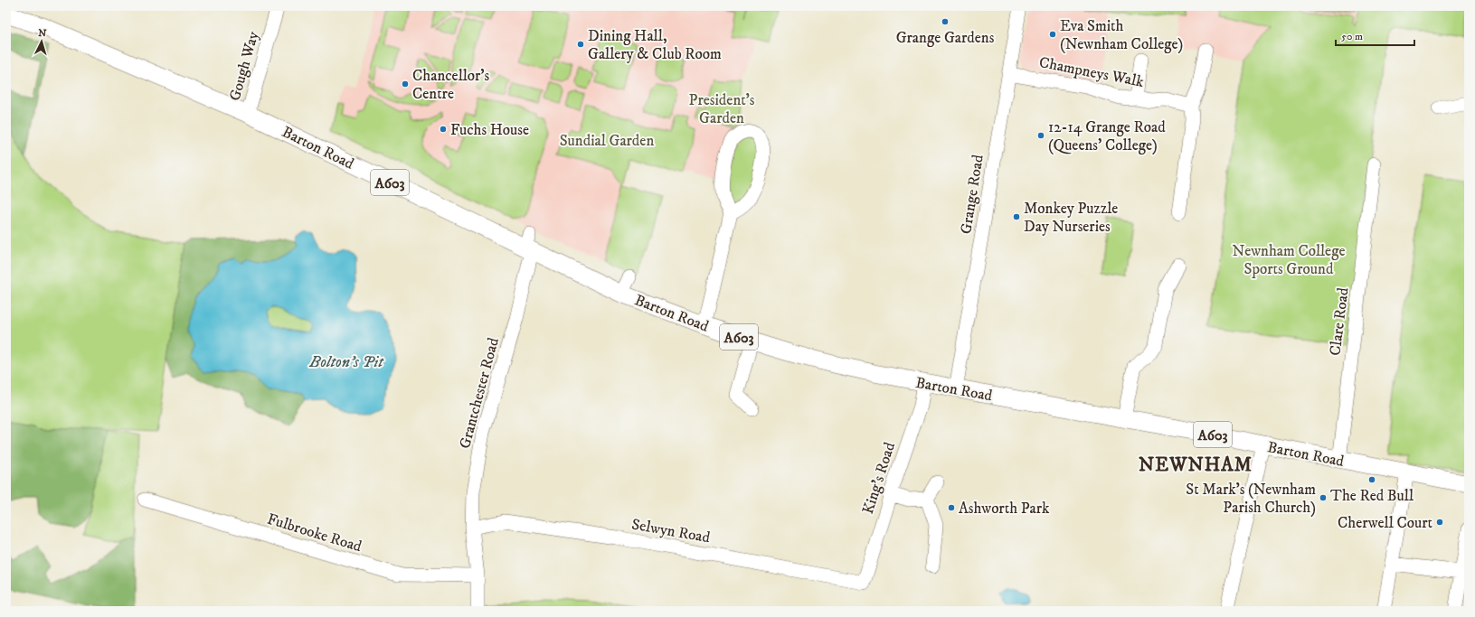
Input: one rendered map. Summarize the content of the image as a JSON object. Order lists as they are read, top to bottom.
{
  "streets": {
    "main road": ["Barton Road", "A603"],
    "street": [
      "Gough Way",
      "Champneys Walk",
      "Grange Road",
      "Clare Road",
      "Grantchester Road",
      "King's Road",
      "Selwyn Road",
      "Fulbrooke Road"
    ]
  },
  "crossings": [
    ["Gough Way", "Barton Road"],
    ["Champneys Walk", "Grange Road"],
    ["Barton Road", "Grange Road"],
    ["Barton Road", "Clare Road"],
    ["Barton Road", "Grantchester Road"],
    ["Barton Road", "King's Road"],
    ["Grantchester Road", "Selwyn Road"],
    ["Grantchester Road", "Fulbrooke Road"],
    ["King's Road", "Selwyn Road"]
  ],
  "districts": ["NEWNHAM"],
  "water": ["Bolton’s Pit"],
  "parks": ["President's Garden", "Sundial Garden", "Newnham College Sports Ground"],
  "places": [
    "Grange Gardens",
    "Eva Smith (Newnham College)",
    "Dining Hall, Gallery & Club Room",
    "Chancellor's Centre",
    "Fuchs House",
    "12-14 Grange Road (Queens' College)",
    "Monkey Puzzle Day Nurseries",
    "The Red Bull",
    "St Mark's (Newnham Parish Church)",
    "Ashworth Park",
    "Cherwell Court"
  ],
  "scale_bar": "50 m",
  "north": "top"
}
